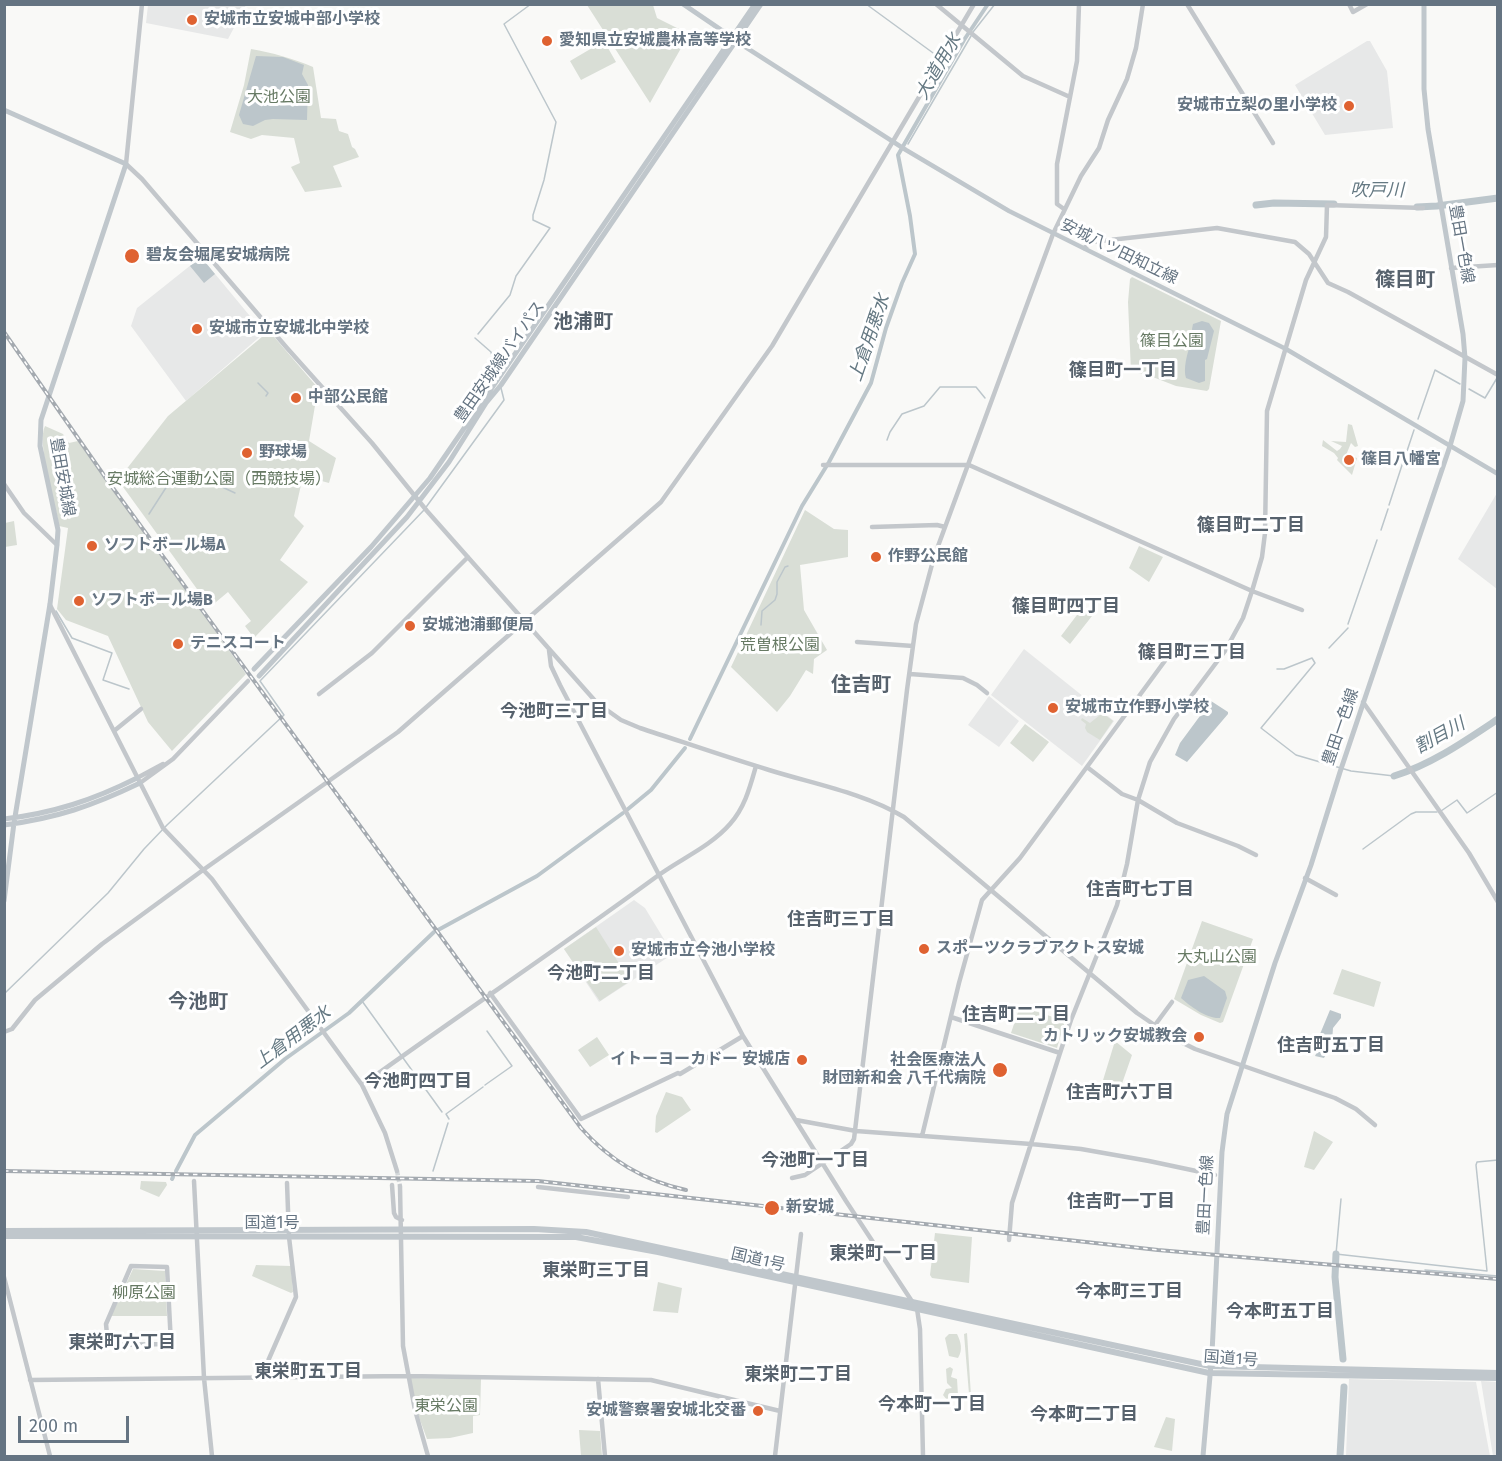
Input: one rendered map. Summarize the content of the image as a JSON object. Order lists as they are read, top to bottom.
{
  "streets": {
    "highway": ["国道1号"],
    "main road": [
      "豊田一色線",
      "安城八ツ田知立線",
      "豊田安城線バイパス",
      "豊田安城線"
    ]
  },
  "crossings": [
    ["豊田一色線", "安城八ツ田知立線"],
    ["豊田一色線", "国道1号"],
    ["安城八ツ田知立線", "豊田安城線バイパス"]
  ],
  "districts": [
    "篠目町",
    "池浦町",
    "篠目町一丁目",
    "篠目町二丁目",
    "篠目町四丁目",
    "篠目町三丁目",
    "住吉町",
    "今池町三丁目",
    "住吉町七丁目",
    "住吉町三丁目",
    "今池町二丁目",
    "今池町",
    "住吉町二丁目",
    "住吉町五丁目",
    "今池町四丁目",
    "住吉町六丁目",
    "今池町一丁目",
    "住吉町一丁目",
    "東栄町一丁目",
    "東栄町三丁目",
    "今本町三丁目",
    "今本町五丁目",
    "東栄町六丁目",
    "東栄町五丁目",
    "東栄町二丁目",
    "今本町一丁目",
    "今本町二丁目"
  ],
  "water": [
    "大道用水",
    "吹戸川",
    "上倉用悪水",
    "割目川"
  ],
  "parks": [
    "大池公園",
    "篠目公園",
    "安城総合運動公園（西競技場）",
    "荒曽根公園",
    "大丸山公園",
    "柳原公園",
    "東栄公園"
  ],
  "places": [
    "安城市立安城中部小学校",
    "愛知県立安城農林高等学校",
    "安城市立梨の里小学校",
    "碧友会堀尾安城病院",
    "安城市立安城北中学校",
    "中部公民館",
    "野球場",
    "篠目八幡宮",
    "ソフトボール場A",
    "作野公民館",
    "ソフトボール場B",
    "安城池浦郵便局",
    "テニスコート",
    "安城市立作野小学校",
    "スポーツクラブアクトス安城",
    "安城市立今池小学校",
    "カトリック安城教会",
    "イトーヨーカドー 安城店",
    "社会医療法人 財団新和会 八千代病院",
    "新安城",
    "安城警察署安城北交番"
  ],
  "scale_bar": "200 m"
}
